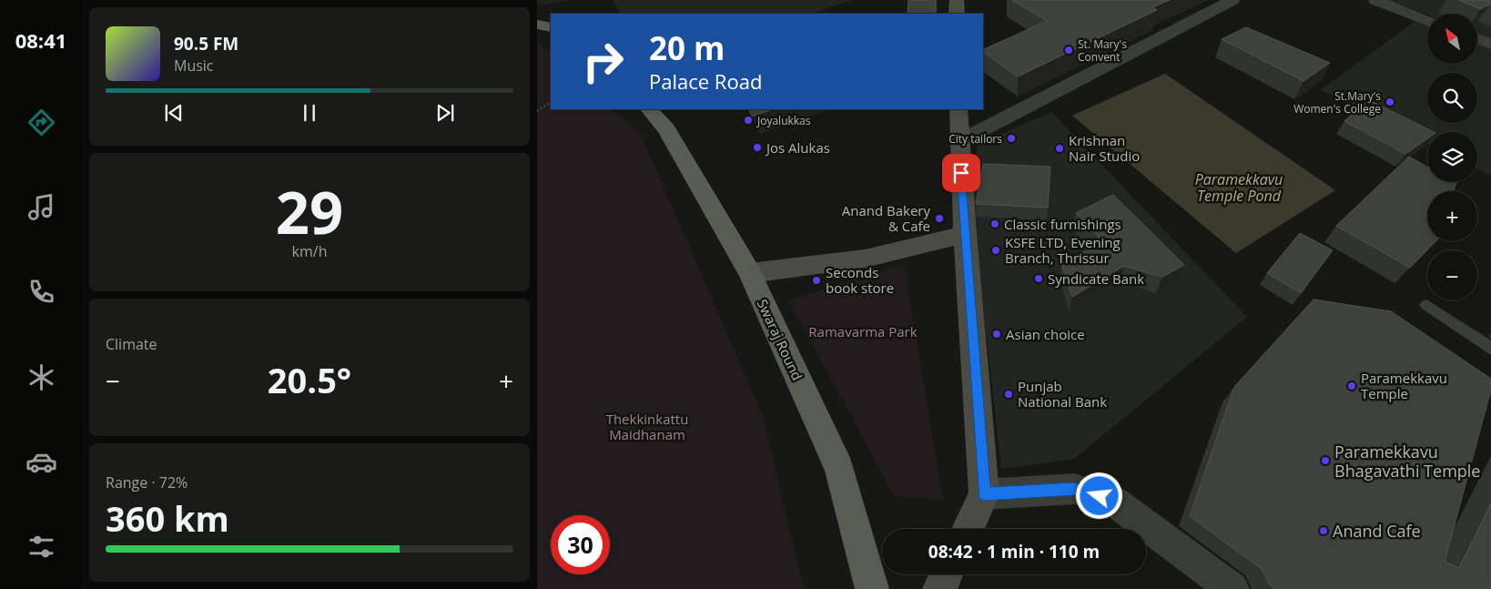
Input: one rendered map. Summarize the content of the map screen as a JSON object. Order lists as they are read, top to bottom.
{
  "streets": {
    "main road": ["Swaraj Round"]
  },
  "water": ["Paramekkavu Temple Pond"],
  "parks": ["Ramavarma Park", "Thekkinkattu Maidhanam"],
  "places": [
    "St. Mary's Convent",
    "St.Mary's Women's College",
    "Joyalukkas",
    "City tailors",
    "Jos Alukas",
    "Krishnan Nair Studio",
    "Anand Bakery & Cafe",
    "Classic furnishings",
    "KSFE LTD, Evening Branch, Thrissur",
    "Syndicate Bank",
    "Seconds book store",
    "Asian choice",
    "Paramekkavu Temple",
    "Punjab National Bank",
    "Paramekkavu Bhagavathi Temple",
    "Anand Cafe"
  ],
  "north": "top left",
  "page": {
    "tabs": "08:41",
    "map_buttons": ["+", "−"],
    "turn": ["20 m", "Palace Road"],
    "song": ["90.5 FM", "Music"],
    "tile": [
      ["29", "km/h"],
      "Climate",
      ["Range · 72%", "360 km"]
    ],
    "heat": ["−", "20.5°", "+"],
    "limit": "30",
    "trip": "08:42 · 1 min · 110 m"
  }
}
